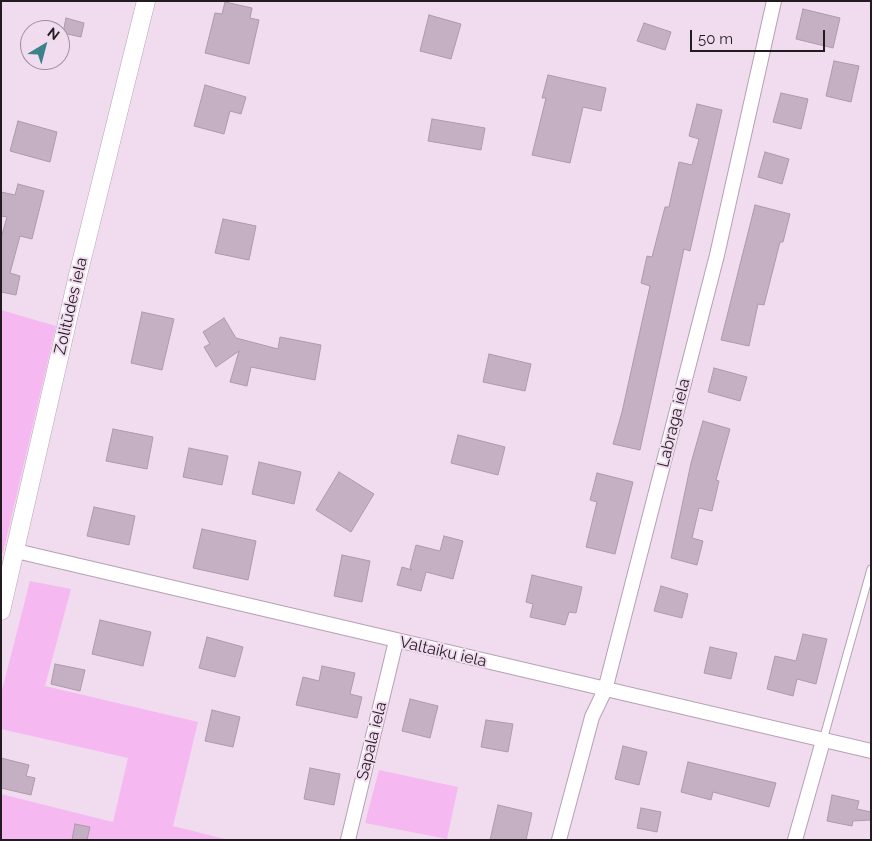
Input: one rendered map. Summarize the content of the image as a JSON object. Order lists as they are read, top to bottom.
{
  "streets": {
    "street": [
      "Zolitūdes iela",
      "Labraga iela",
      "Valtaiķu iela",
      "Sapala iela"
    ]
  },
  "crossings": [
    ["Zolitūdes iela", "Valtaiķu iela"],
    ["Labraga iela", "Valtaiķu iela"],
    ["Valtaiķu iela", "Sapala iela"]
  ],
  "scale_bar": "50 m",
  "north": "top right"
}
